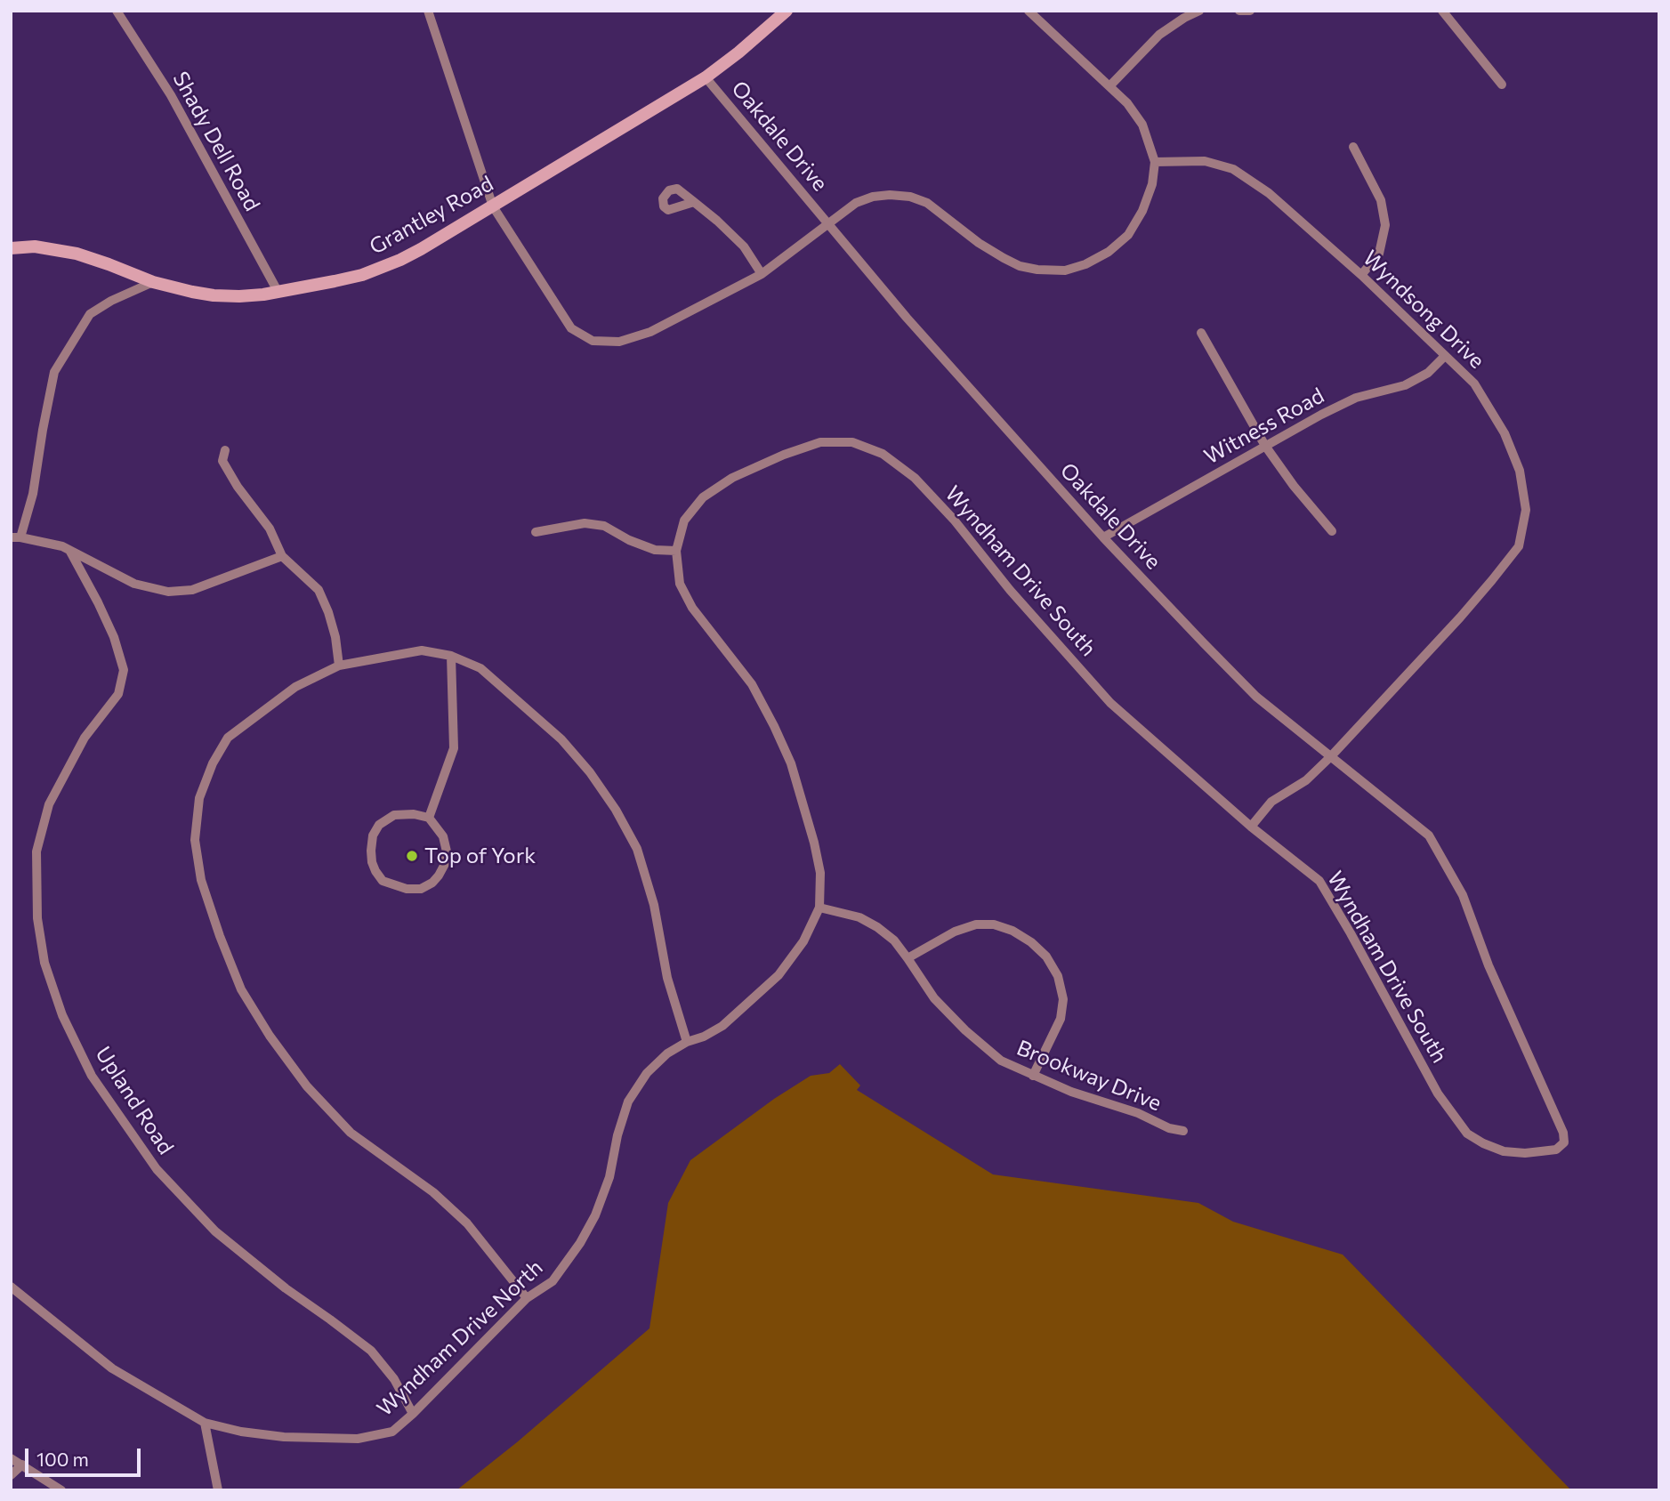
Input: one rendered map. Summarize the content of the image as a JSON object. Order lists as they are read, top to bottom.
{
  "streets": {
    "street": [
      "Oakdale Drive",
      "Shady Dell Road",
      "Grantley Road",
      "Wyndsong Drive",
      "Witness Road",
      "Wyndham Drive South",
      "Brookway Drive",
      "Upland Road",
      "Wyndham Drive North"
    ]
  },
  "crossings": [
    ["Oakdale Drive", "Grantley Road"],
    ["Oakdale Drive", "Wyndsong Drive"],
    ["Oakdale Drive", "Witness Road"],
    ["Oakdale Drive", "Wyndham Drive South"],
    ["Shady Dell Road", "Grantley Road"],
    ["Wyndsong Drive", "Witness Road"],
    ["Wyndsong Drive", "Wyndham Drive South"],
    ["Wyndham Drive South", "Brookway Drive"],
    ["Wyndham Drive South", "Wyndham Drive North"],
    ["Upland Road", "Wyndham Drive North"]
  ],
  "places": ["Top of York"],
  "scale_bar": "100 m"
}
